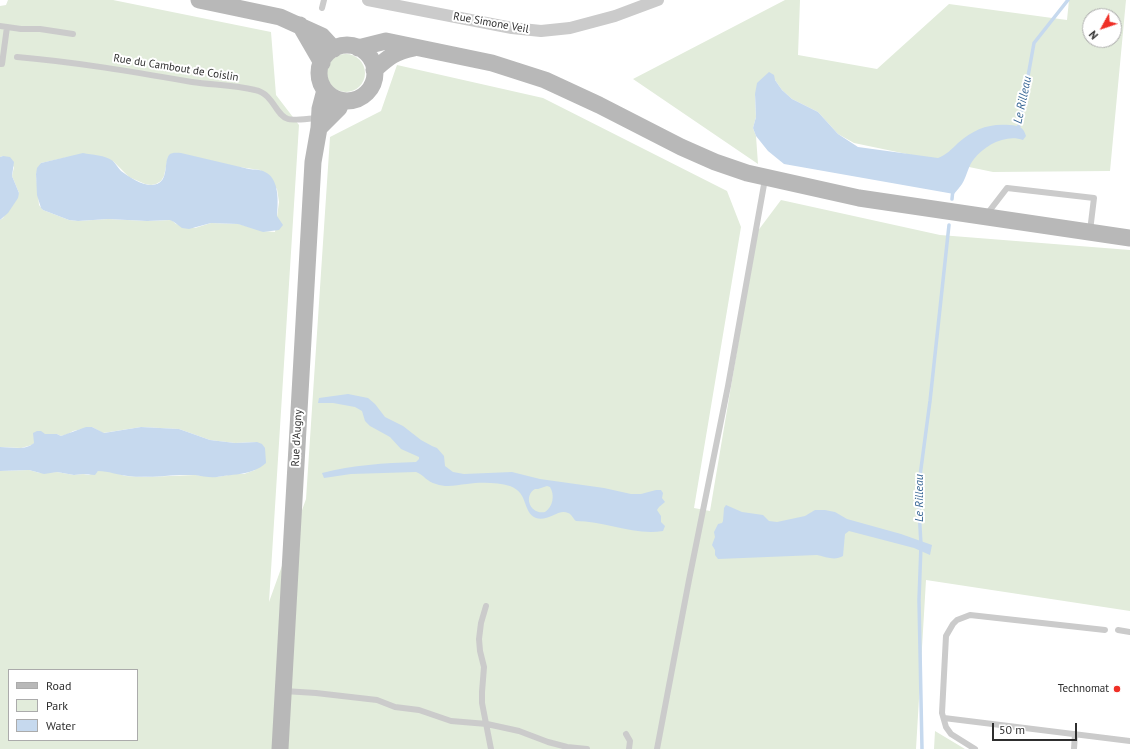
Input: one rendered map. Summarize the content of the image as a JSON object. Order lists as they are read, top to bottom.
{
  "streets": {
    "main road": ["Rue d'Augny"],
    "street": ["Rue Simone Veil"],
    "lane": ["Rue du Cambout de Coislin"]
  },
  "crossings": [
    ["Rue du Cambout de Coislin", "Rue d'Augny"]
  ],
  "water": ["Le Rilleau"],
  "places": ["Technomat"],
  "legend": ["Road", "Park", "Water"],
  "scale_bar": "50 m",
  "north": "bottom left"
}
